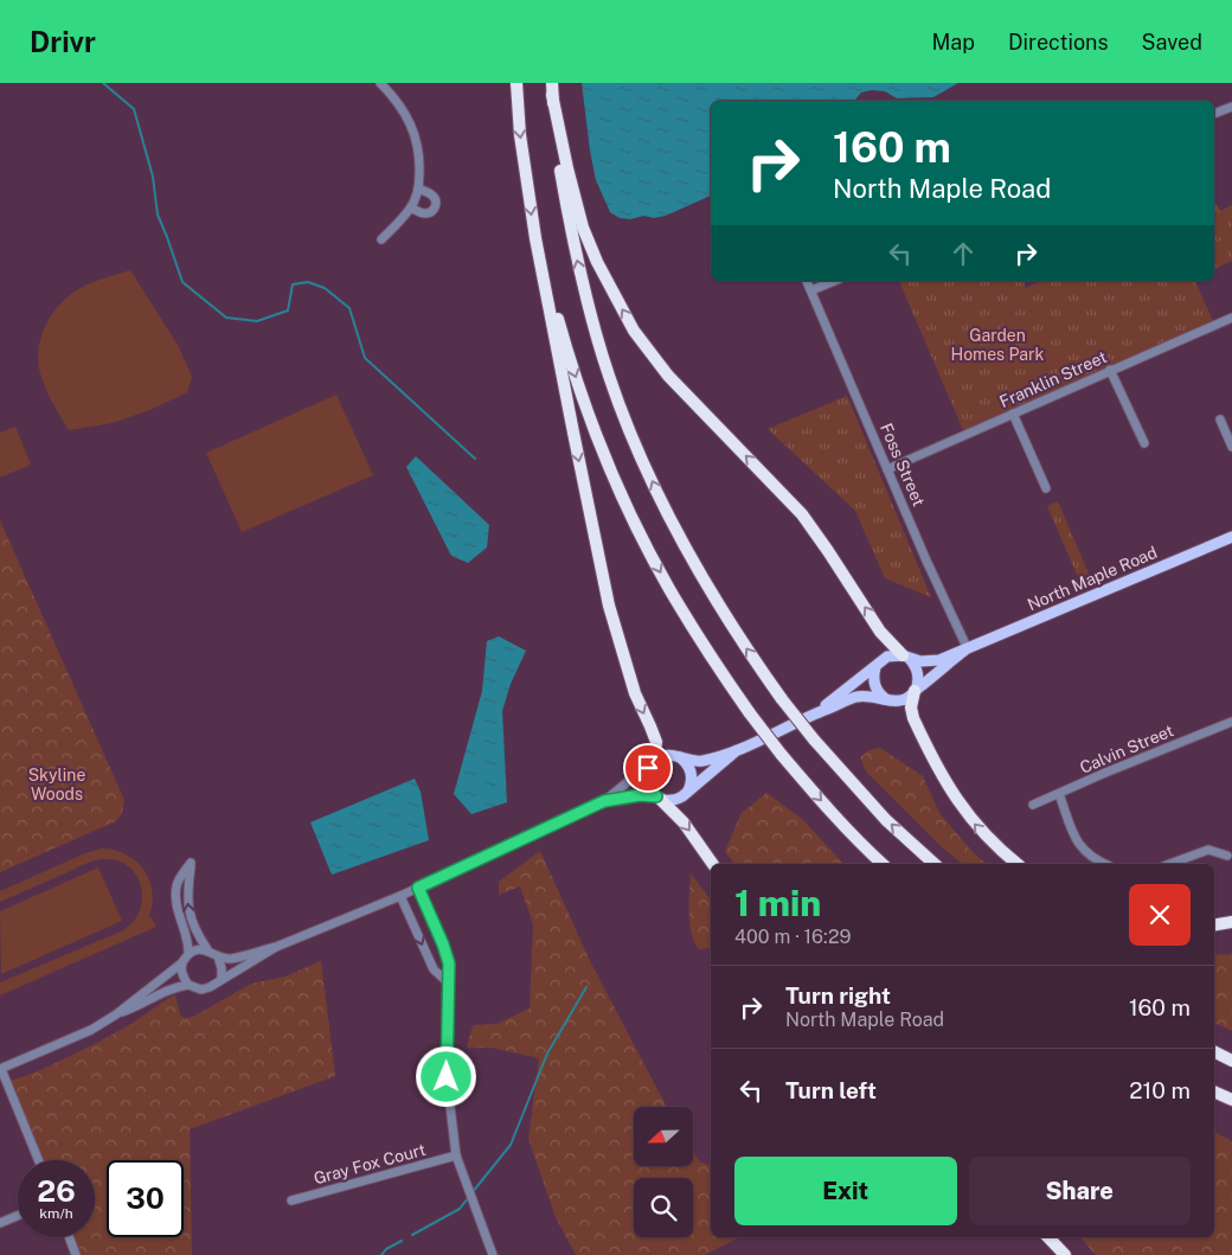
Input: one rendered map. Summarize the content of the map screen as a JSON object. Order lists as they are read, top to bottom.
{
  "streets": {
    "main road": ["North Maple Road"],
    "street": [
      "Franklin Street",
      "Foss Street",
      "Calvin Street",
      "Gray Fox Court"
    ]
  },
  "crossings": [
    ["Franklin Street", "Foss Street"],
    ["Foss Street", "North Maple Road"]
  ],
  "parks": ["Garden Homes Park", "Skyline Woods"],
  "north": "left",
  "page": {
    "header": "Drivr",
    "nav": ["Map", "Directions", "Saved"],
    "turn": ["160 m", "North Maple Road"],
    "heading": ["1 min", "400 m · 16:29"],
    "list": [
      {
        "name": "Turn right",
        "note": "North Maple Road",
        "value": "160 m"
      },
      {
        "name": "Turn left",
        "value": "210 m"
      }
    ],
    "buttons": ["Exit", "Share"],
    "speed": "26 km/h",
    "limit": "30"
  }
}
